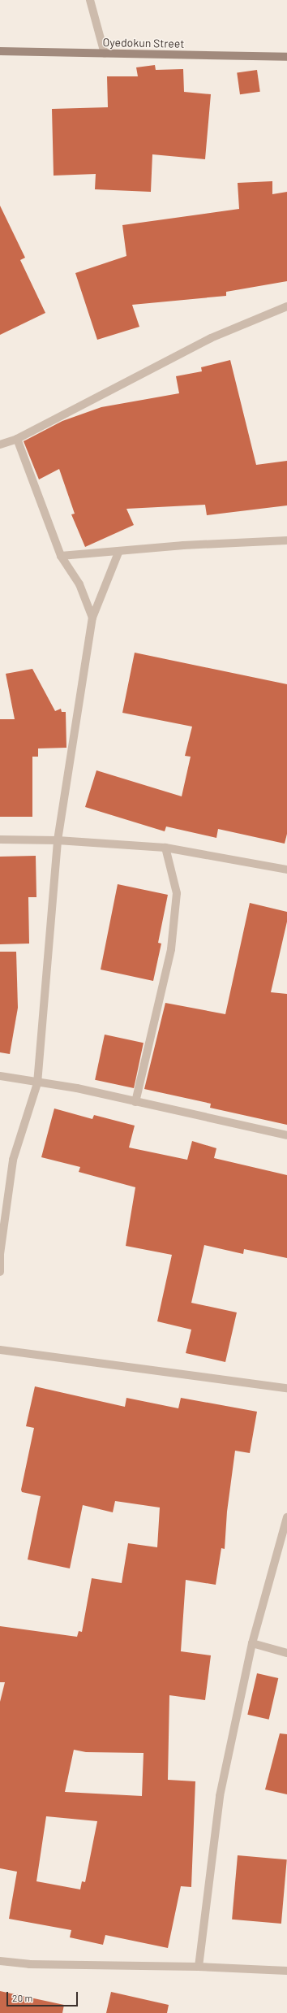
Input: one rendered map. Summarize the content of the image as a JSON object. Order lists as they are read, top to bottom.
{
  "streets": {
    "street": ["Oyedokun Street"]
  },
  "scale_bar": "20 m"
}
